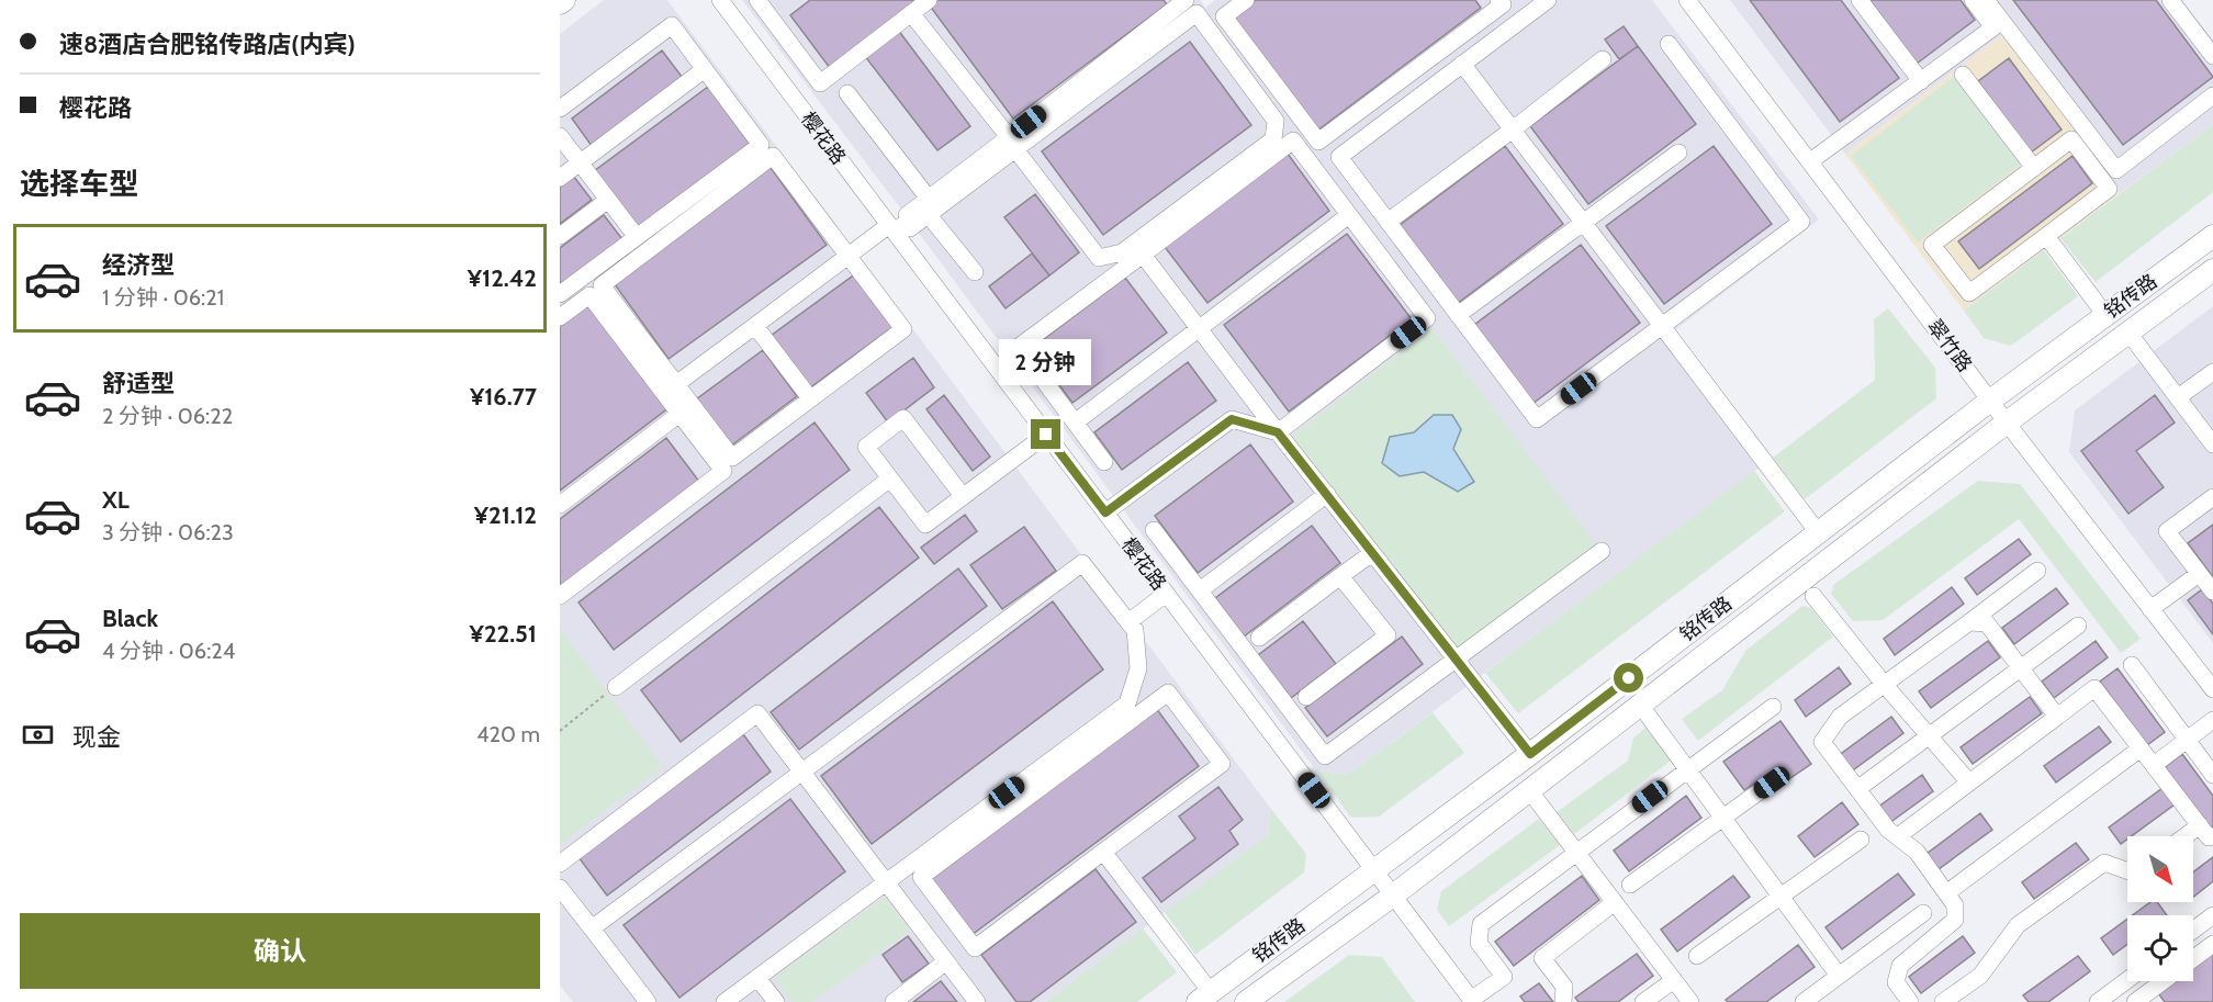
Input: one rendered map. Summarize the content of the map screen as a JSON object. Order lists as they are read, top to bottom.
{
  "streets": {
    "main road": ["铭传路"],
    "street": ["樱花路", "翠竹路"]
  },
  "crossings": [
    ["樱花路", "铭传路"],
    ["铭传路", "翠竹路"]
  ],
  "north": "bottom right",
  "page": {
    "banner": ["速8酒店合肥铭传路店(内宾)", "樱花路"],
    "heading": "选择车型",
    "list": [
      {
        "name": "经济型",
        "note": "1 分钟 · 06:21",
        "value": "¥12.42"
      },
      {
        "name": "舒适型",
        "note": "2 分钟 · 06:22",
        "value": "¥16.77"
      },
      {
        "name": "XL",
        "note": "3 分钟 · 06:23",
        "value": "¥21.12"
      },
      {
        "name": "Black",
        "note": "4 分钟 · 06:24",
        "value": "¥22.51"
      }
    ],
    "bubble": "2 分钟",
    "pay": ["现金", "420 m"],
    "buttons": "确认"
  }
}
